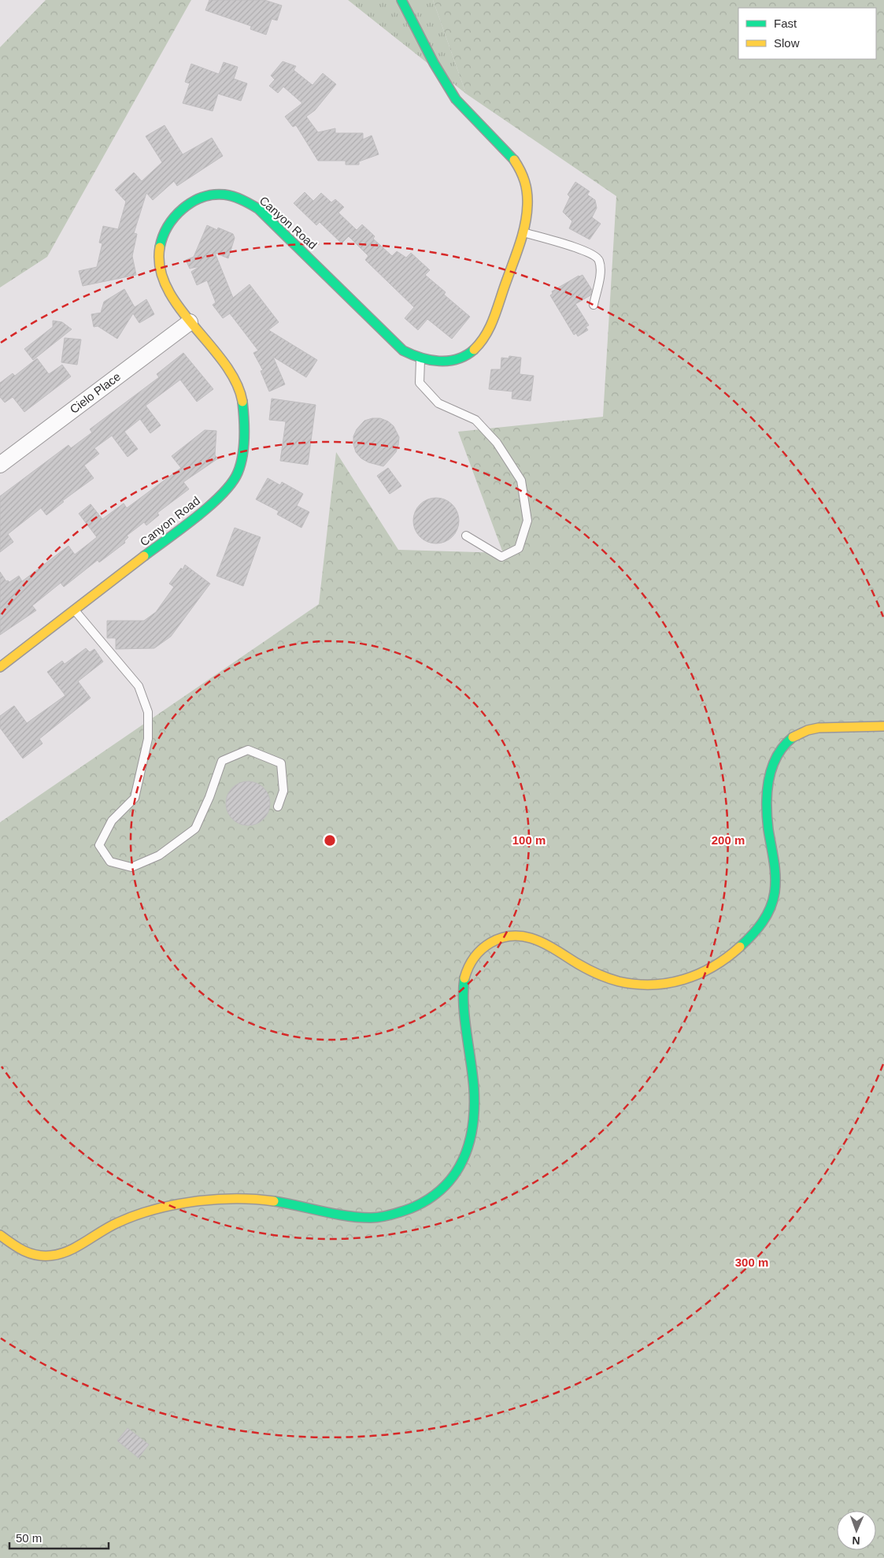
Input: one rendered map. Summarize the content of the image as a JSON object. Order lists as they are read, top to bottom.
{
  "streets": {
    "street": ["Canyon Road", "Cielo Place"]
  },
  "crossings": [
    ["Canyon Road", "Cielo Place"]
  ],
  "legend": ["Fast", "Slow"],
  "scale_bar": "50 m",
  "north": "bottom",
  "rings": ["100 m", "200 m", "300 m"]
}
